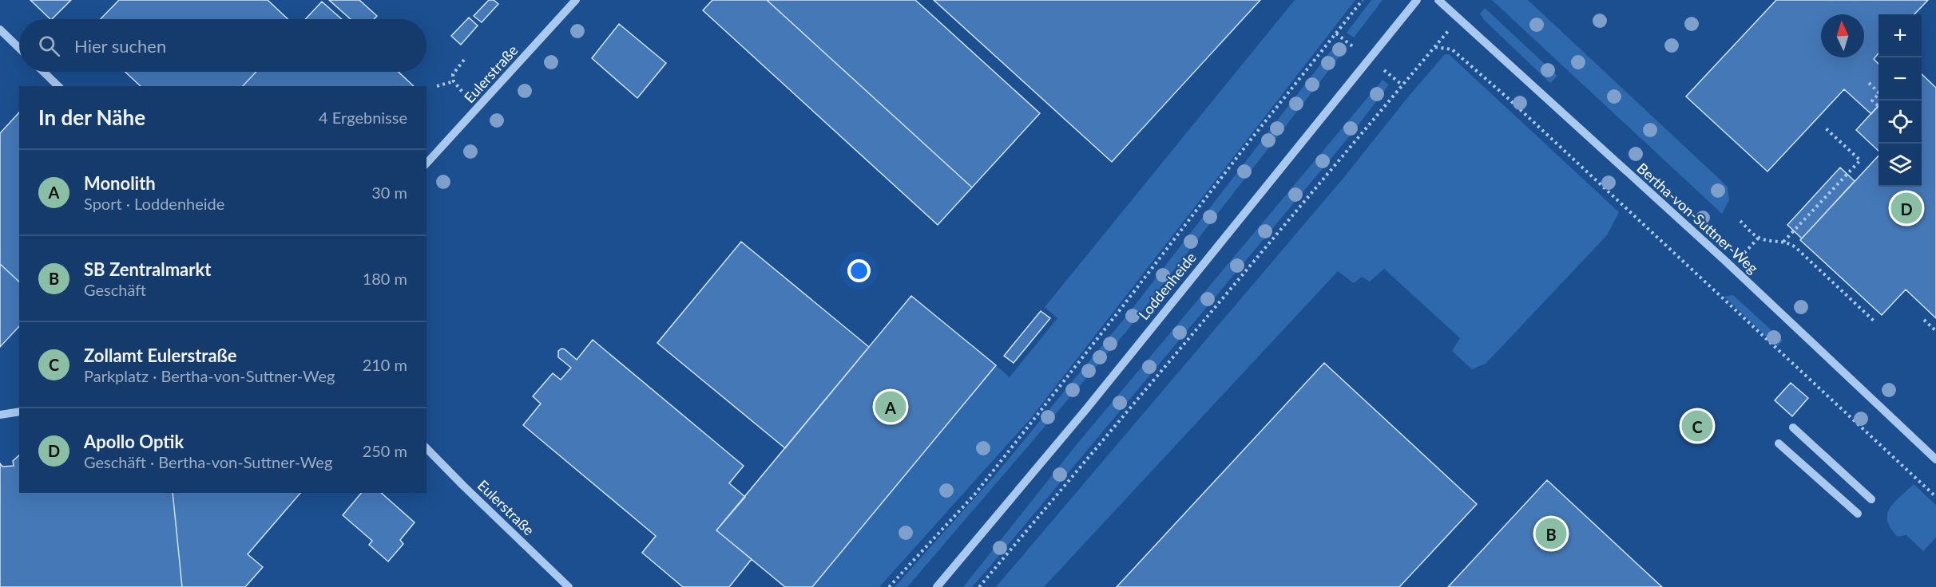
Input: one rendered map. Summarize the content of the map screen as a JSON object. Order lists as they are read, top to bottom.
{
  "streets": {
    "street": ["Eulerstraße", "Bertha-von-Suttner-Weg", "Loddenheide"]
  },
  "north": "top",
  "page": {
    "map_buttons": ["+", "−"],
    "search": "Hier suchen",
    "heading": ["In der Nähe", "4 Ergebnisse"],
    "list": [
      {
        "mark": "A",
        "name": "Monolith",
        "note": "Sport · Loddenheide",
        "value": "30 m"
      },
      {
        "mark": "B",
        "name": "SB Zentralmarkt",
        "note": "Geschäft",
        "value": "180 m"
      },
      {
        "mark": "C",
        "name": "Zollamt Eulerstraße",
        "note": "Parkplatz · Bertha-von-Suttner-Weg",
        "value": "210 m"
      },
      {
        "mark": "D",
        "name": "Apollo Optik",
        "note": "Geschäft · Bertha-von-Suttner-Weg",
        "value": "250 m"
      }
    ],
    "pins": [
      "D",
      "A",
      "C",
      "B"
    ]
  }
}
